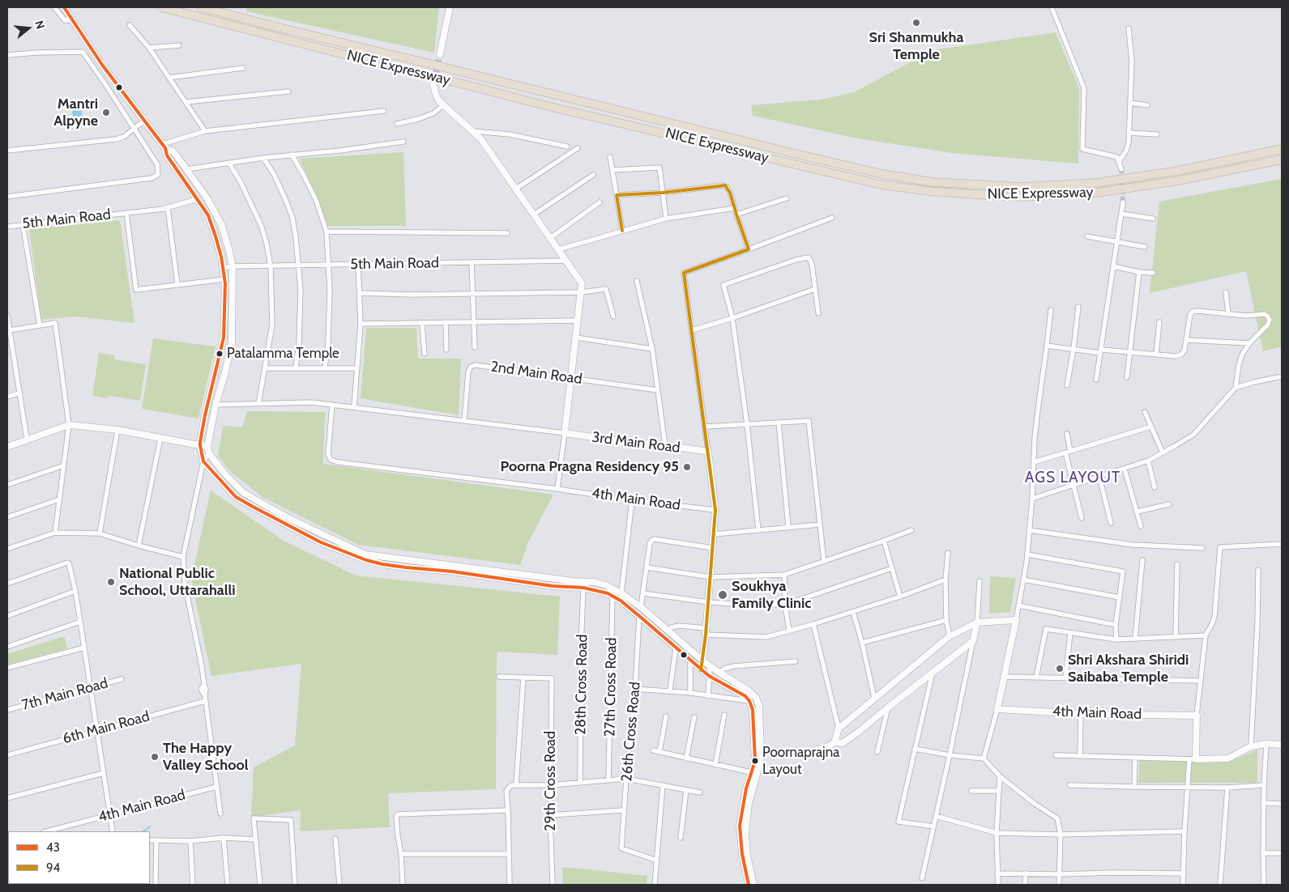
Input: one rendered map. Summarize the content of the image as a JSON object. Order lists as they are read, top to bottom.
{
  "streets": {
    "highway": ["NICE Expressway"],
    "main road": ["3rd Main Road", "4th Main Road"],
    "street": [
      "5th Main Road",
      "2nd Main Road",
      "28th Cross Road",
      "27th Cross Road",
      "7th Main Road",
      "6th Main Road",
      "26th Cross Road",
      "29th Cross Road"
    ]
  },
  "districts": ["AGS LAYOUT"],
  "places": [
    "Sri Shanmukha Temple",
    "Mantri Alpyne",
    "Patalamma Temple",
    "Poorna Pragna Residency 95",
    "National Public School, Uttarahalli",
    "Soukhya Family Clinic",
    "Shri Akshara Shiridi Saibaba Temple",
    "The Happy Valley School",
    "Poornaprajna Layout"
  ],
  "lines": ["transit line 43", "transit line 94"],
  "legend": ["43", "94"],
  "north": "right"
}
